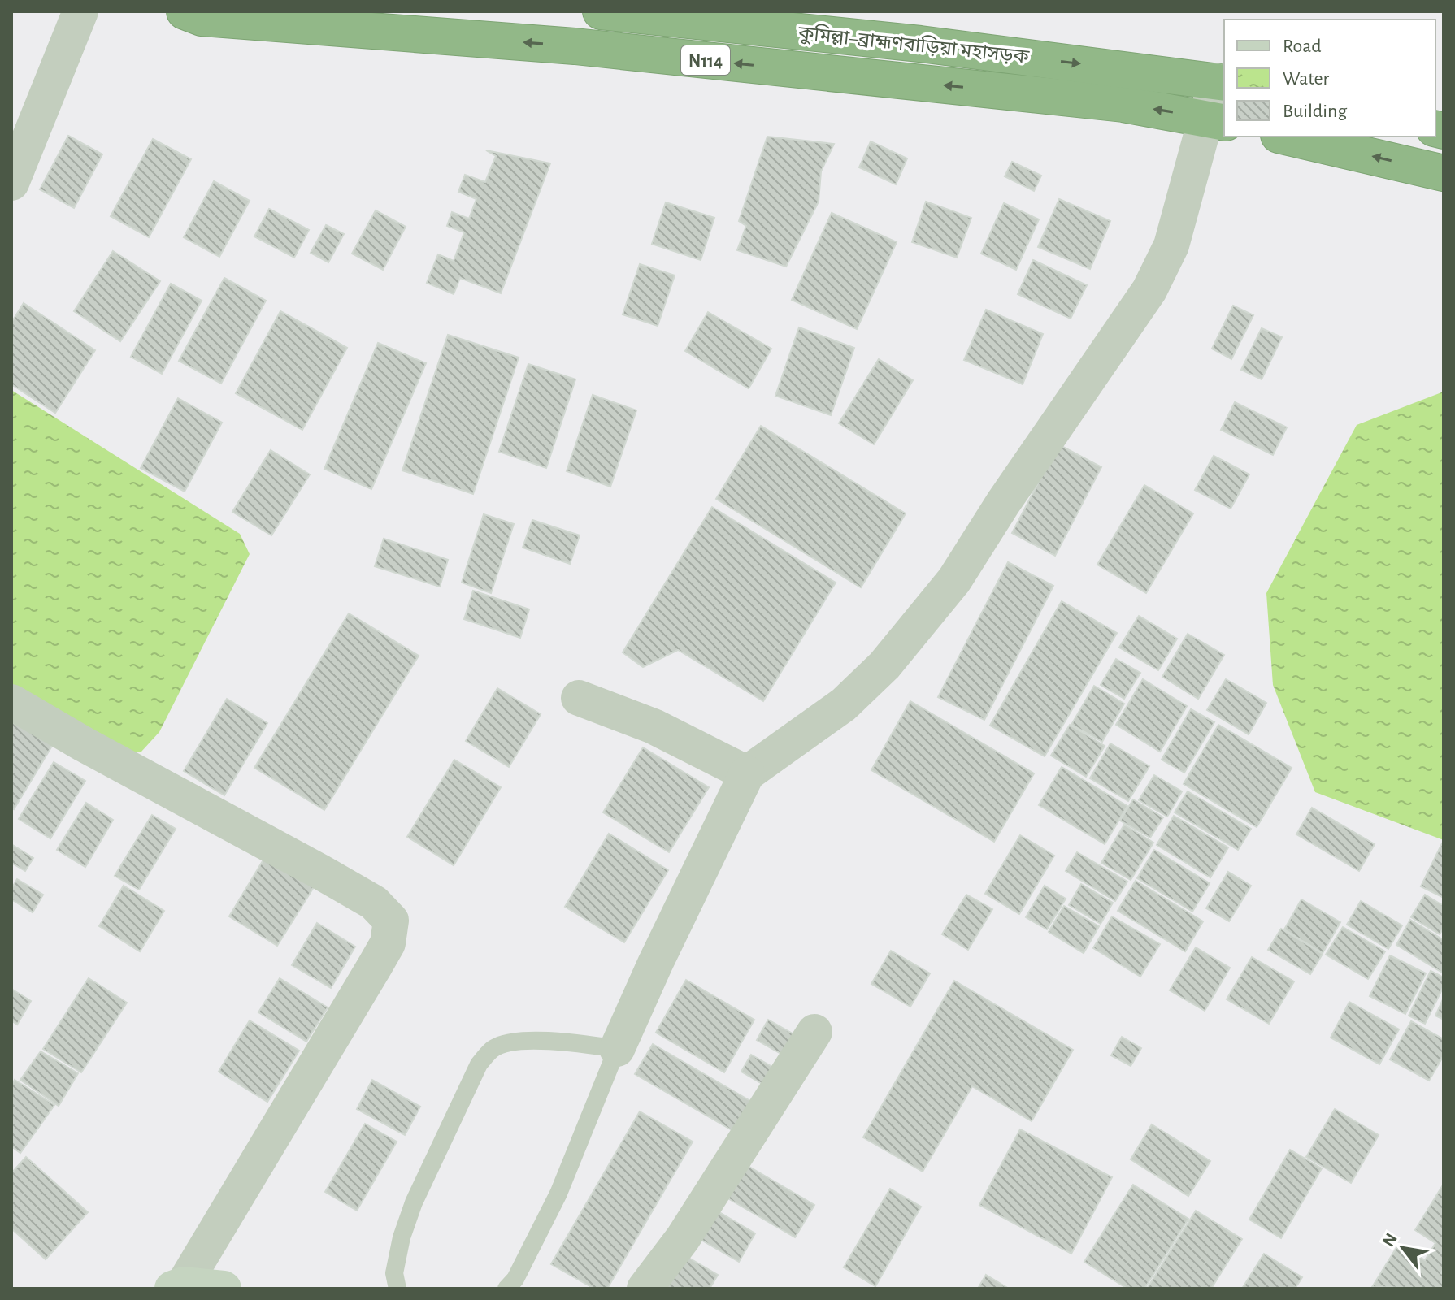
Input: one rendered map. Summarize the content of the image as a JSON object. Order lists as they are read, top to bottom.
{
  "streets": {
    "highway": ["কুমিল্লা–ব্রাহ্মণবাড়িয়া মহাসড়ক", "N114"]
  },
  "legend": ["Road", "Water", "Building"],
  "north": "top left"
}
